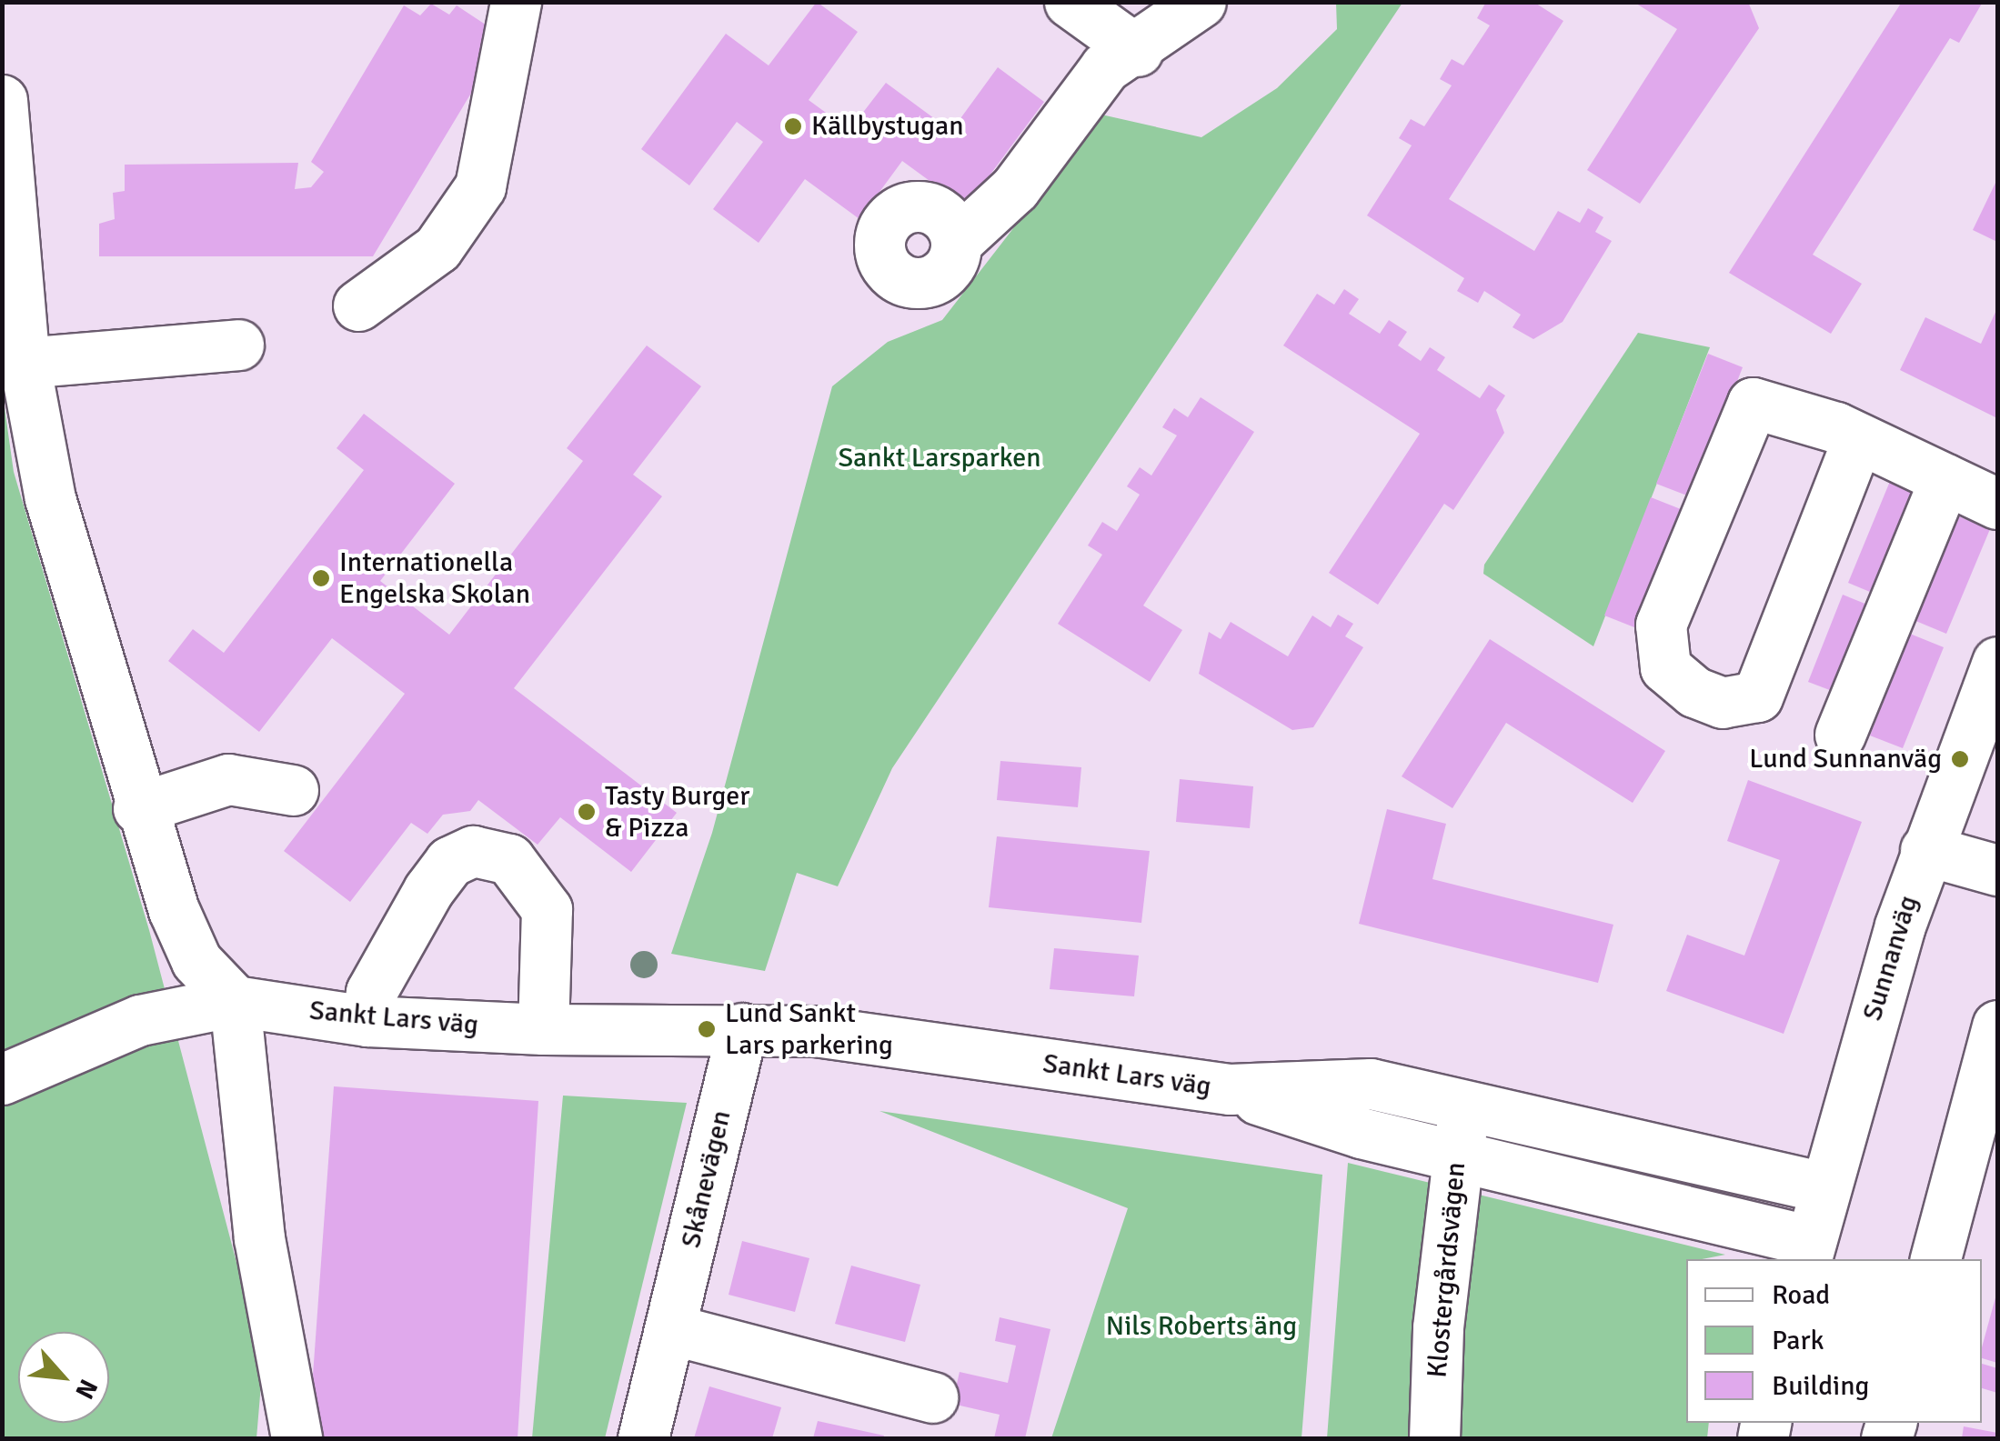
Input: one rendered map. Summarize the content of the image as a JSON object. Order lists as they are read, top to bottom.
{
  "streets": {
    "street": [
      "Sunnanväg",
      "Sankt Lars väg",
      "Skånevägen",
      "Klostergårdsvägen"
    ]
  },
  "crossings": [
    ["Sunnanväg", "Sankt Lars väg"],
    ["Sankt Lars väg", "Skånevägen"],
    ["Sankt Lars väg", "Klostergårdsvägen"]
  ],
  "parks": ["Sankt Larsparken", "Nils Roberts äng"],
  "places": [
    "Källbystugan",
    "Internationella Engelska Skolan",
    "Lund Sunnanväg",
    "Tasty Burger & Pizza",
    "Lund Sankt Lars parkering"
  ],
  "legend": ["Road", "Park", "Building"],
  "north": "bottom right"
}
